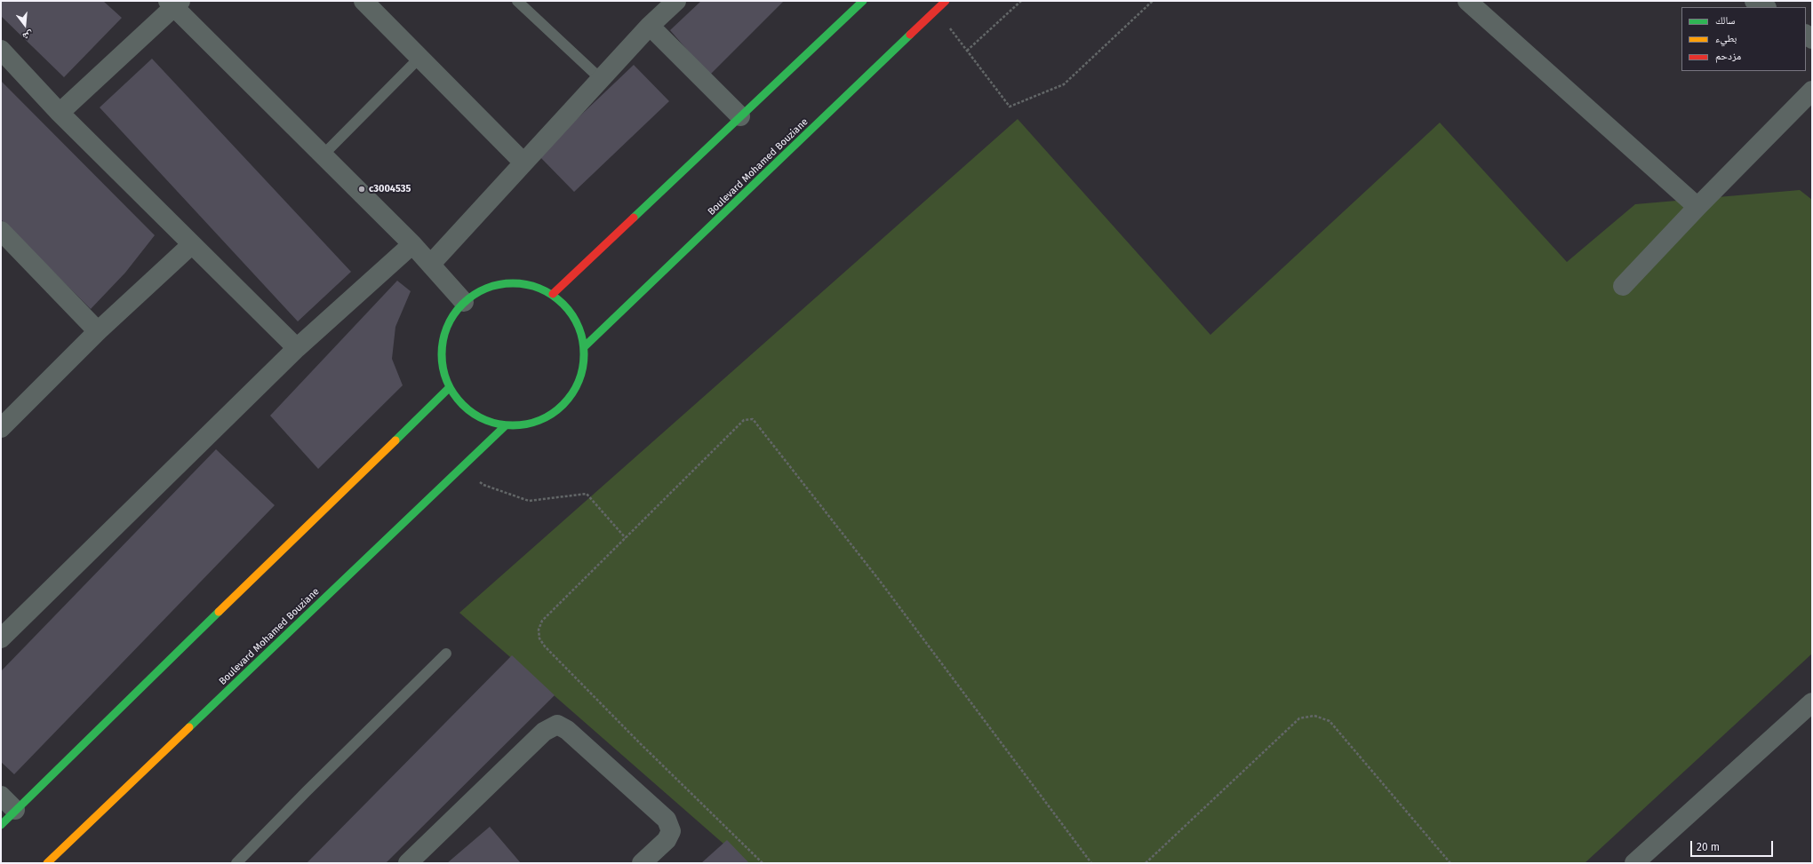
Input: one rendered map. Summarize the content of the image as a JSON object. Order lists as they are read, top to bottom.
{
  "streets": {
    "street": ["Boulevard Mohamed Bouziane"]
  },
  "places": ["c3004535"],
  "legend": ["سالك", "بطيء", "مزدحم"],
  "scale_bar": "20 m",
  "north": "bottom"
}
